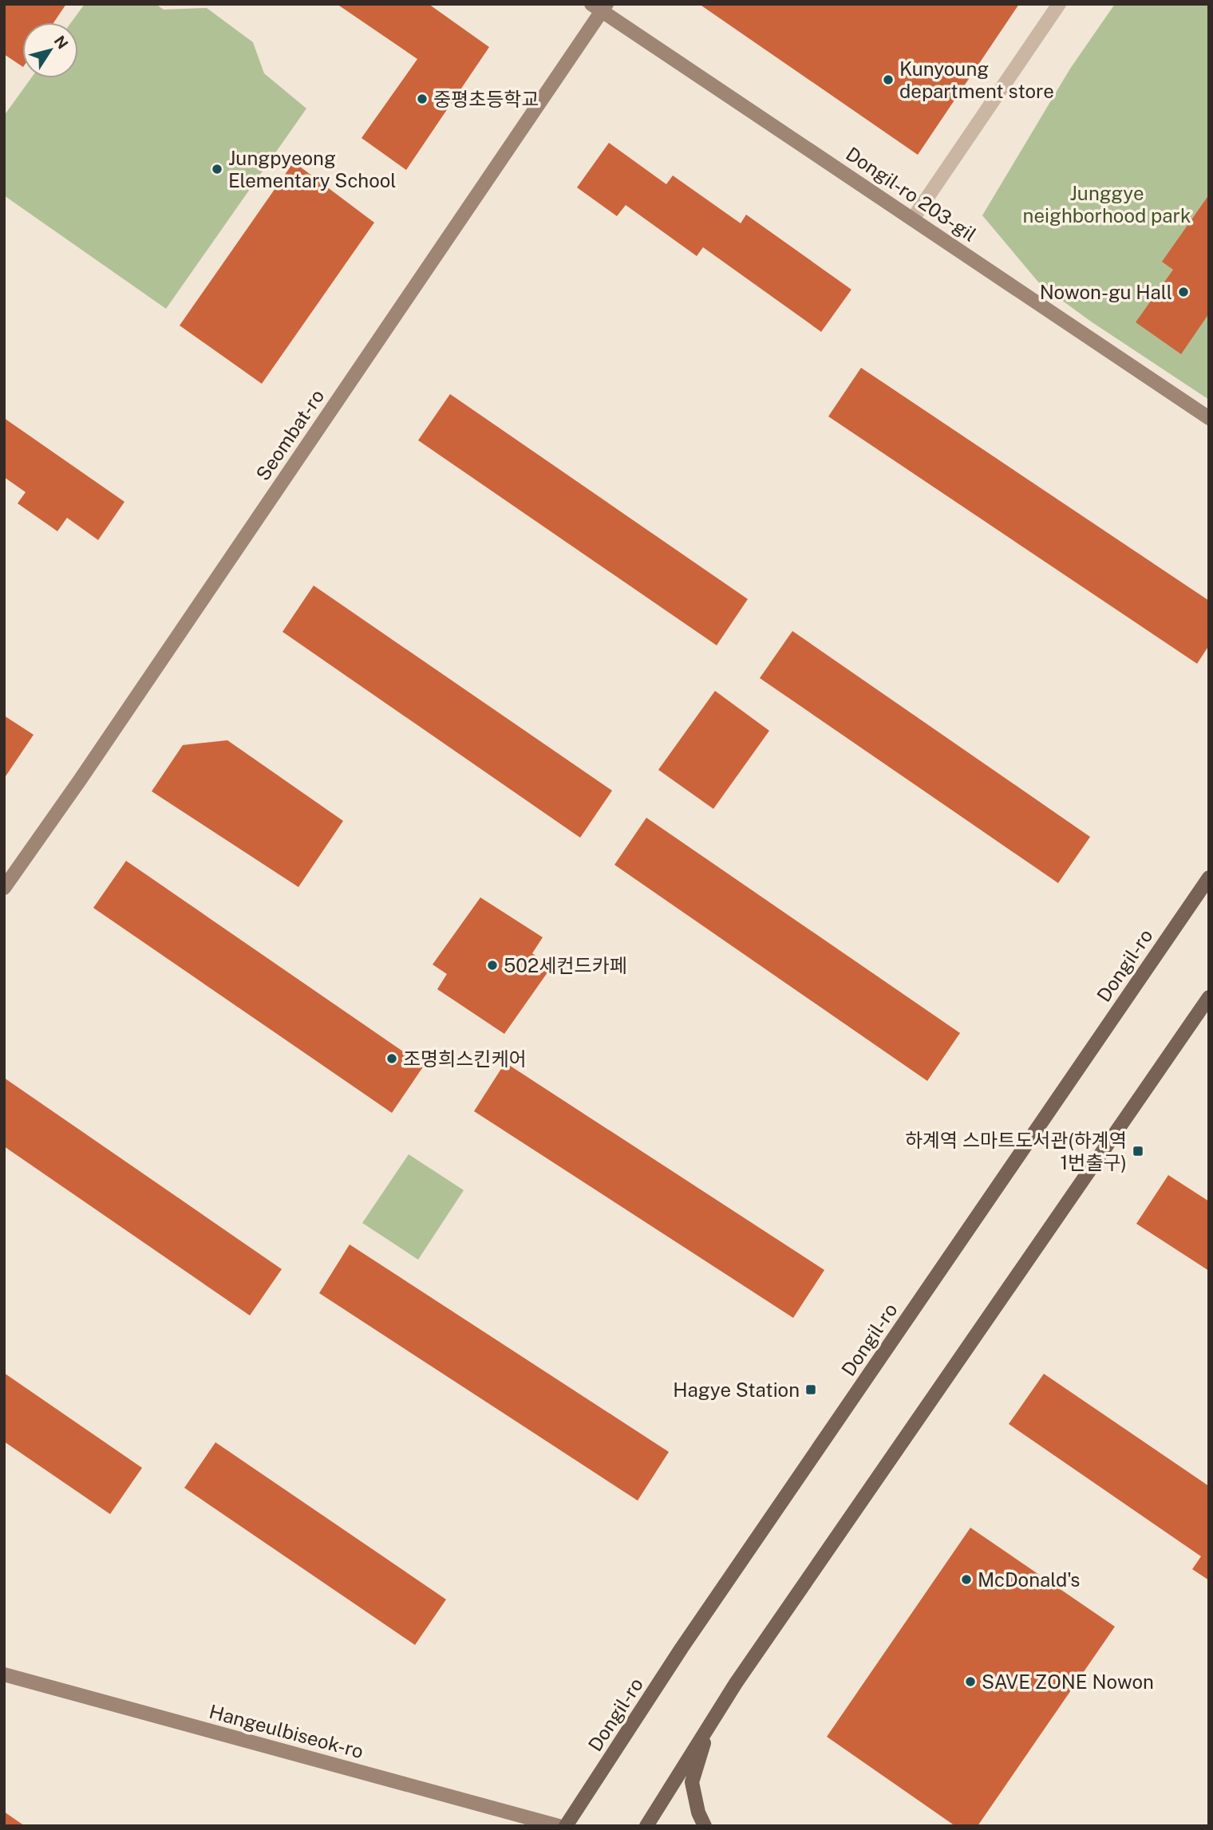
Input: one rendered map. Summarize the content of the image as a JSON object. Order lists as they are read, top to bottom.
{
  "streets": {
    "main road": [
      "Dongil-ro 203-gil",
      "Seombat-ro",
      "Dongil-ro",
      "Hangeulbiseok-ro"
    ]
  },
  "crossings": [
    ["Dongil-ro 203-gil", "Seombat-ro"]
  ],
  "parks": ["Junggye neighborhood park"],
  "places": {
    "other": [
      "Kunyoung department store",
      "중평초등학교",
      "Jungpyeong Elementary School",
      "Nowon-gu Hall",
      "502세컨드카페",
      "조명희스킨케어",
      "McDonald's",
      "SAVE ZONE Nowon"
    ],
    "transit": ["하계역 스마트도서관(하계역 1번출구)", "Hagye Station"]
  },
  "north": "top right"
}
